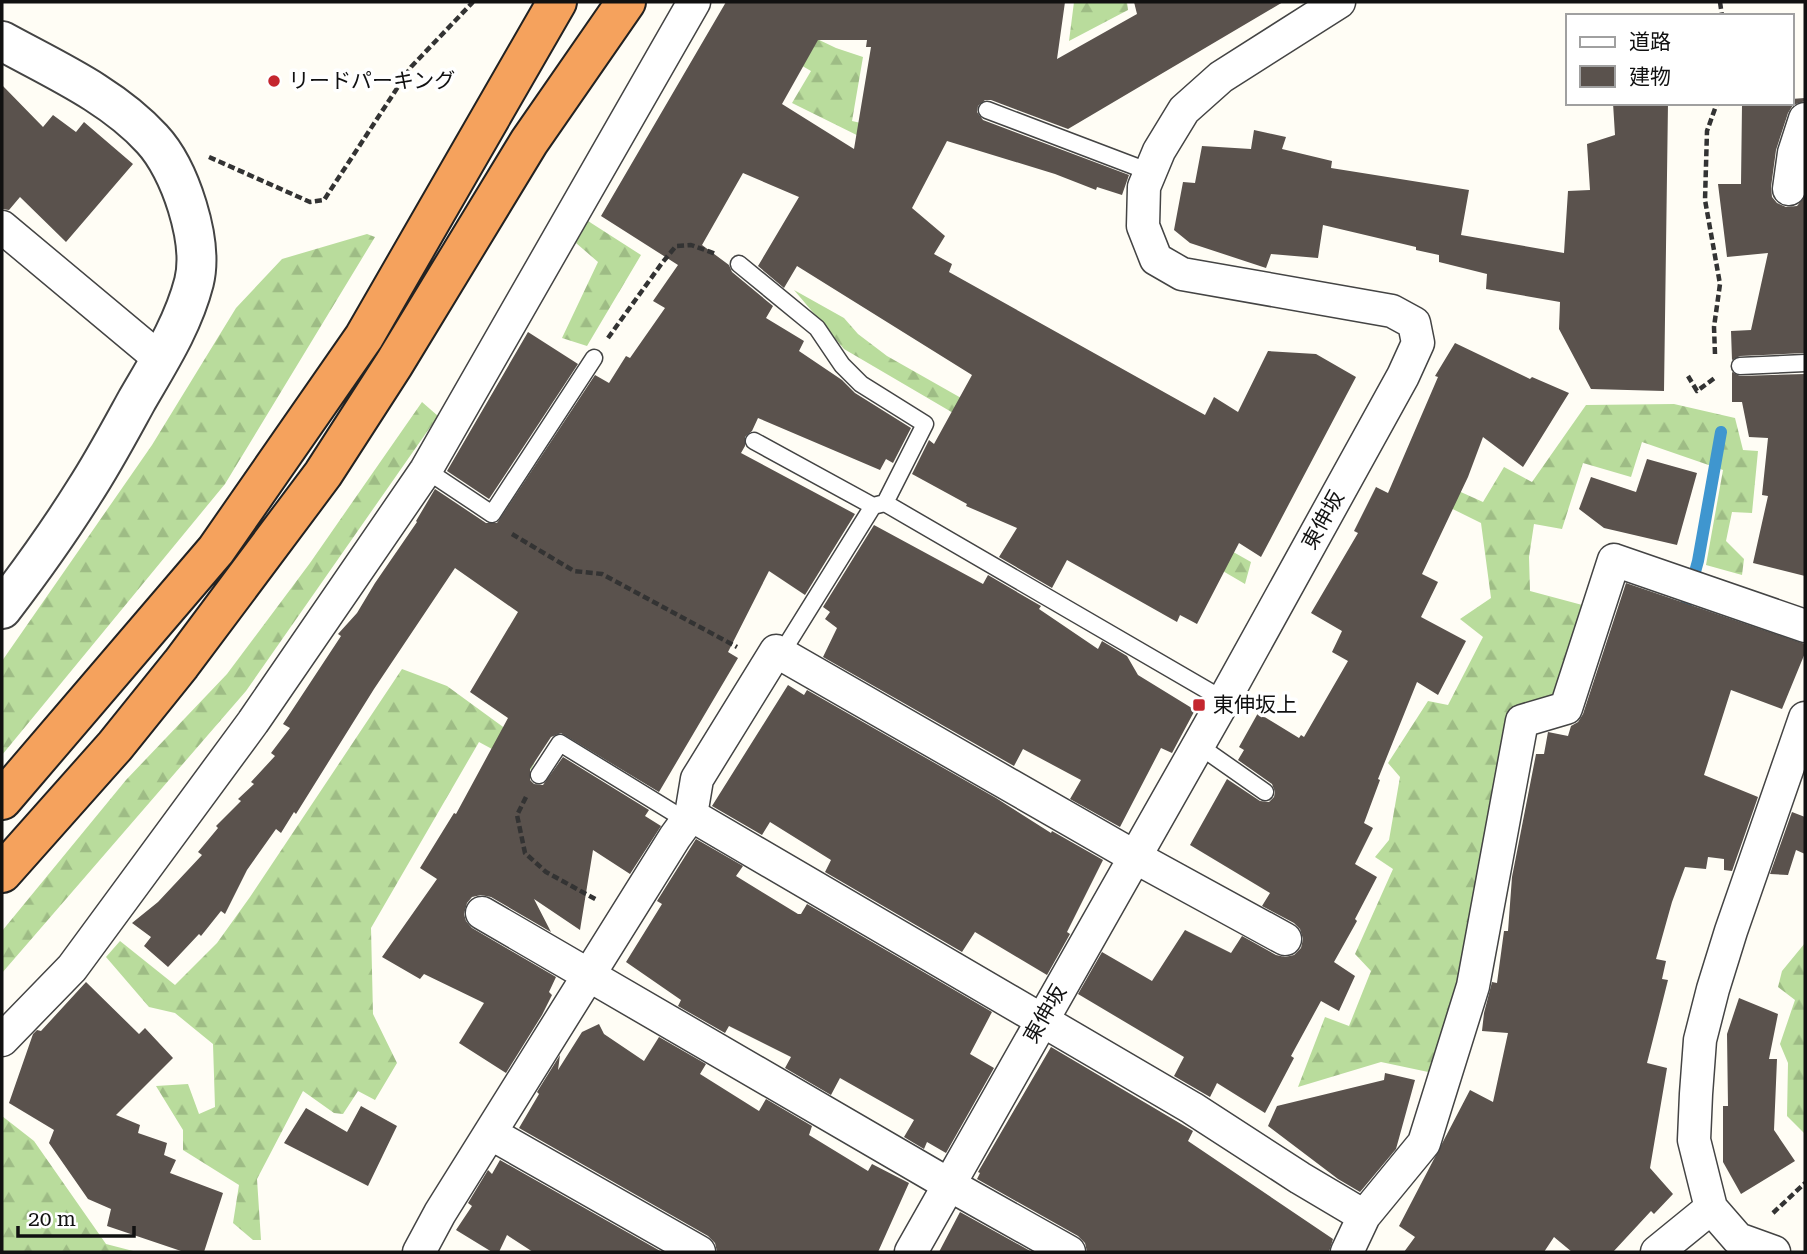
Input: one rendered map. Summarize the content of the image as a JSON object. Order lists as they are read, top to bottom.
{
  "streets": {
    "street": ["東伸坂"]
  },
  "places": {
    "other": ["リードパーキング"],
    "transit": ["東伸坂上"]
  },
  "legend": ["道路", "建物"],
  "scale_bar": "20 m"
}
